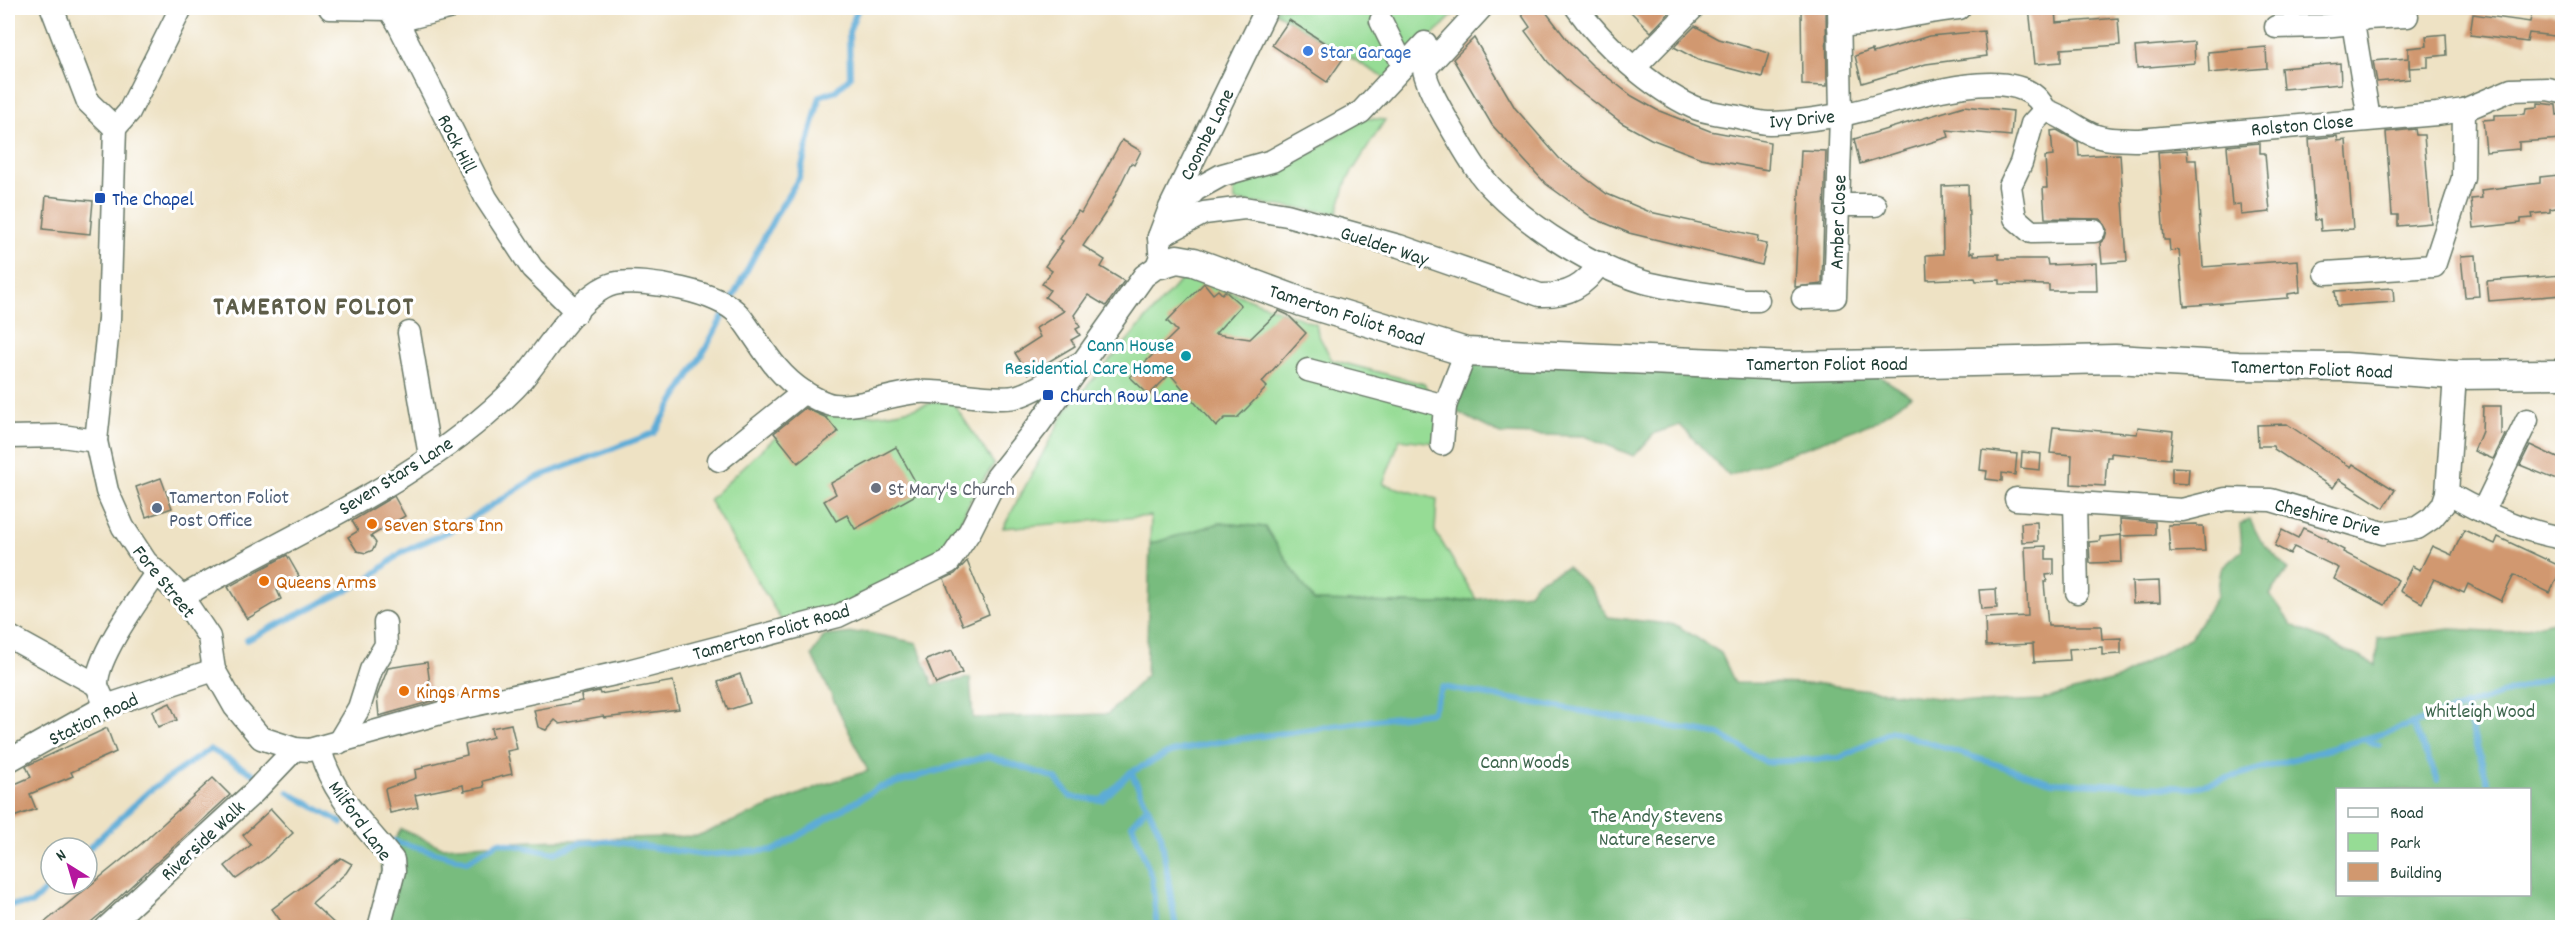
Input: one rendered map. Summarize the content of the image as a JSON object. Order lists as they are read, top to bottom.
{
  "streets": {
    "main road": ["Tamerton Foliot Road"],
    "street": [
      "Ivy Drive",
      "Rolston Close",
      "Coombe Lane",
      "Rock Hill",
      "Amber Close",
      "Guelder Way",
      "Seven Stars Lane",
      "Cheshire Drive",
      "Fore Street",
      "Station Road",
      "Milford Lane",
      "Riverside Walk"
    ]
  },
  "crossings": [
    ["Ivy Drive", "Rolston Close"],
    ["Ivy Drive", "Amber Close"],
    ["Coombe Lane", "Guelder Way"],
    ["Coombe Lane", "Tamerton Foliot Road"],
    ["Rock Hill", "Seven Stars Lane"],
    ["Guelder Way", "Tamerton Foliot Road"],
    ["Tamerton Foliot Road", "Cheshire Drive"],
    ["Tamerton Foliot Road", "Fore Street"],
    ["Tamerton Foliot Road", "Milford Lane"],
    ["Seven Stars Lane", "Fore Street"],
    ["Fore Street", "Station Road"],
    ["Fore Street", "Milford Lane"],
    ["Fore Street", "Riverside Walk"]
  ],
  "districts": ["TAMERTON FOLIOT"],
  "parks": ["Whitleigh Wood", "Cann Woods", "The Andy Stevens Nature Reserve"],
  "places": {
    "other": [
      "Star Garage",
      "Cann House Residential Care Home",
      "St Mary's Church",
      "Tamerton Foliot Post Office",
      "Seven Stars Inn",
      "Queens Arms",
      "Kings Arms"
    ],
    "transit": ["The Chapel", "Church Row Lane"]
  },
  "legend": ["Road", "Park", "Building"],
  "north": "top left"
}
